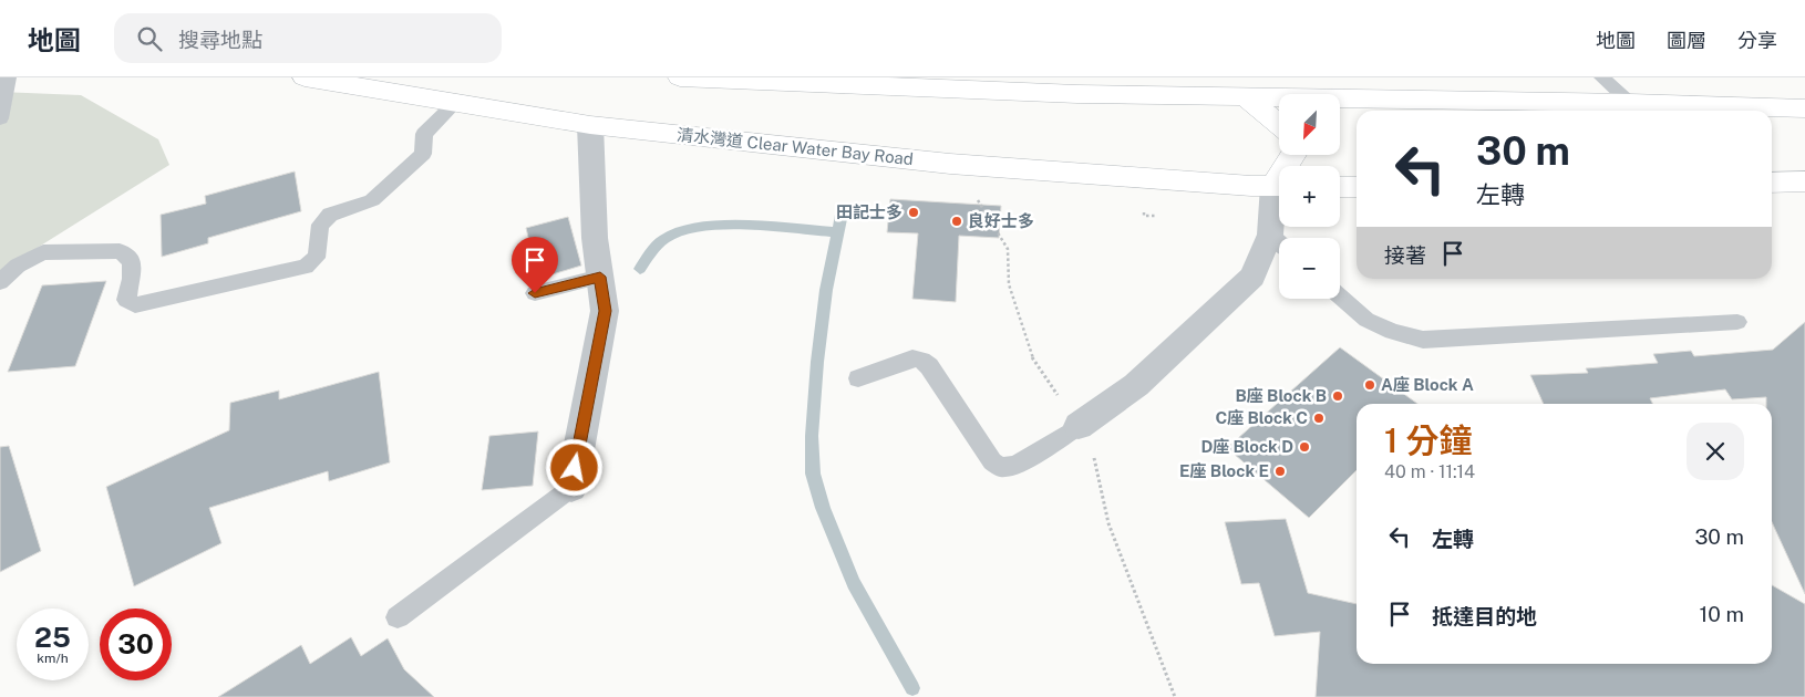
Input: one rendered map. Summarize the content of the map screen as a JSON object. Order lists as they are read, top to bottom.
{
  "streets": {
    "main road": ["清水灣道 Clear Water Bay Road"]
  },
  "places": [
    "田記士多",
    "良好士多",
    "A座 Block A",
    "B座 Block B",
    "C座 Block C",
    "D座 Block D",
    "E座 Block E"
  ],
  "north": "bottom left",
  "page": {
    "header": "地圖",
    "search": "搜尋地點",
    "nav": ["地圖", "圖層", "分享"],
    "map_buttons": ["+", "−"],
    "turn": ["30 m", "左轉"],
    "then": "接著",
    "heading": ["1 分鐘", "40 m · 11:14"],
    "list": [
      {
        "name": "左轉",
        "value": "30 m"
      },
      {
        "name": "抵達目的地",
        "value": "10 m"
      }
    ],
    "speed": "25 km/h",
    "limit": "30"
  }
}
